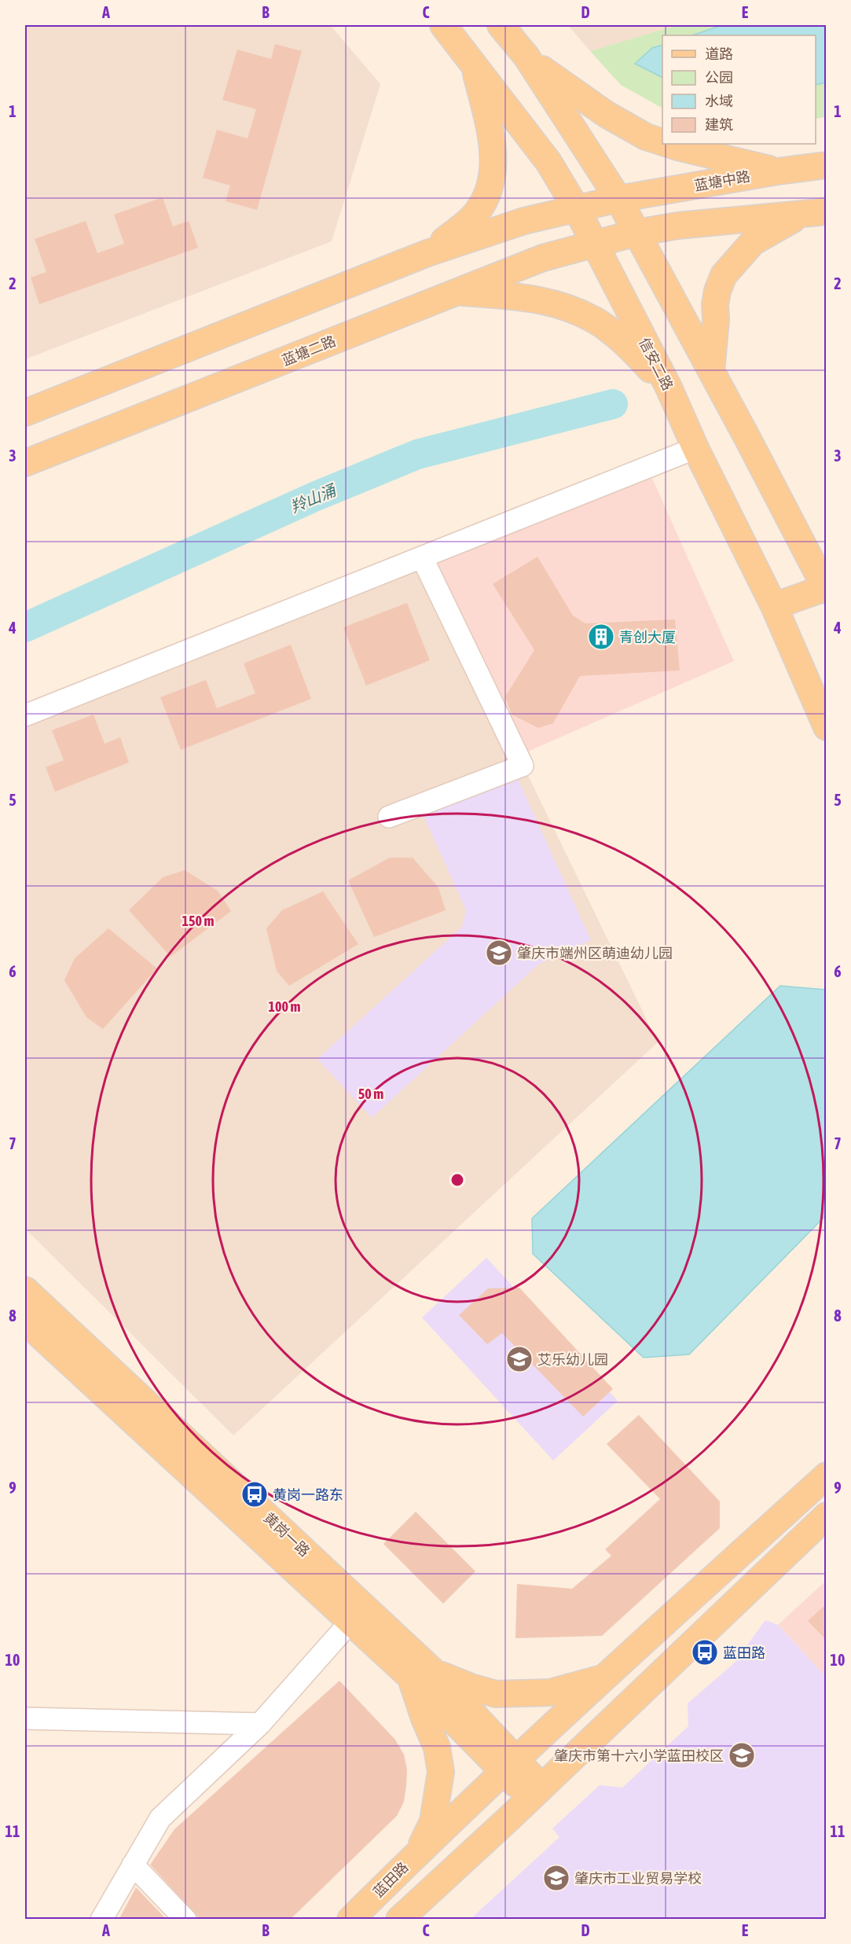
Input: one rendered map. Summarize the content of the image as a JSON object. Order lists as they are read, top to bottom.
{
  "streets": {
    "main road": [
      "蓝塘中路",
      "蓝塘二路",
      "信安二路",
      "黄岗一路",
      "蓝田路"
    ]
  },
  "crossings": [
    ["蓝塘中路", "信安二路"],
    ["蓝塘二路", "信安二路"],
    ["黄岗一路", "蓝田路"]
  ],
  "water": ["羚山涌"],
  "places": {
    "building": ["青创大厦"],
    "school or university": [
      "肇庆市端州区萌迪幼儿园",
      "艾乐幼儿园",
      "肇庆市第十六小学蓝田校区",
      "肇庆市工业贸易学校"
    ],
    "bus stop": ["黄岗一路东", "蓝田路"]
  },
  "legend": [
    "道路",
    "公园",
    "水域",
    "建筑"
  ],
  "grid": {
    "columns": [
      "A",
      "B",
      "C",
      "D",
      "E"
    ],
    "rows": [
      "1",
      "2",
      "3",
      "4",
      "5",
      "6",
      "7",
      "8",
      "9",
      "10",
      "11"
    ]
  },
  "rings": ["150 m", "100 m", "50 m"]
}
